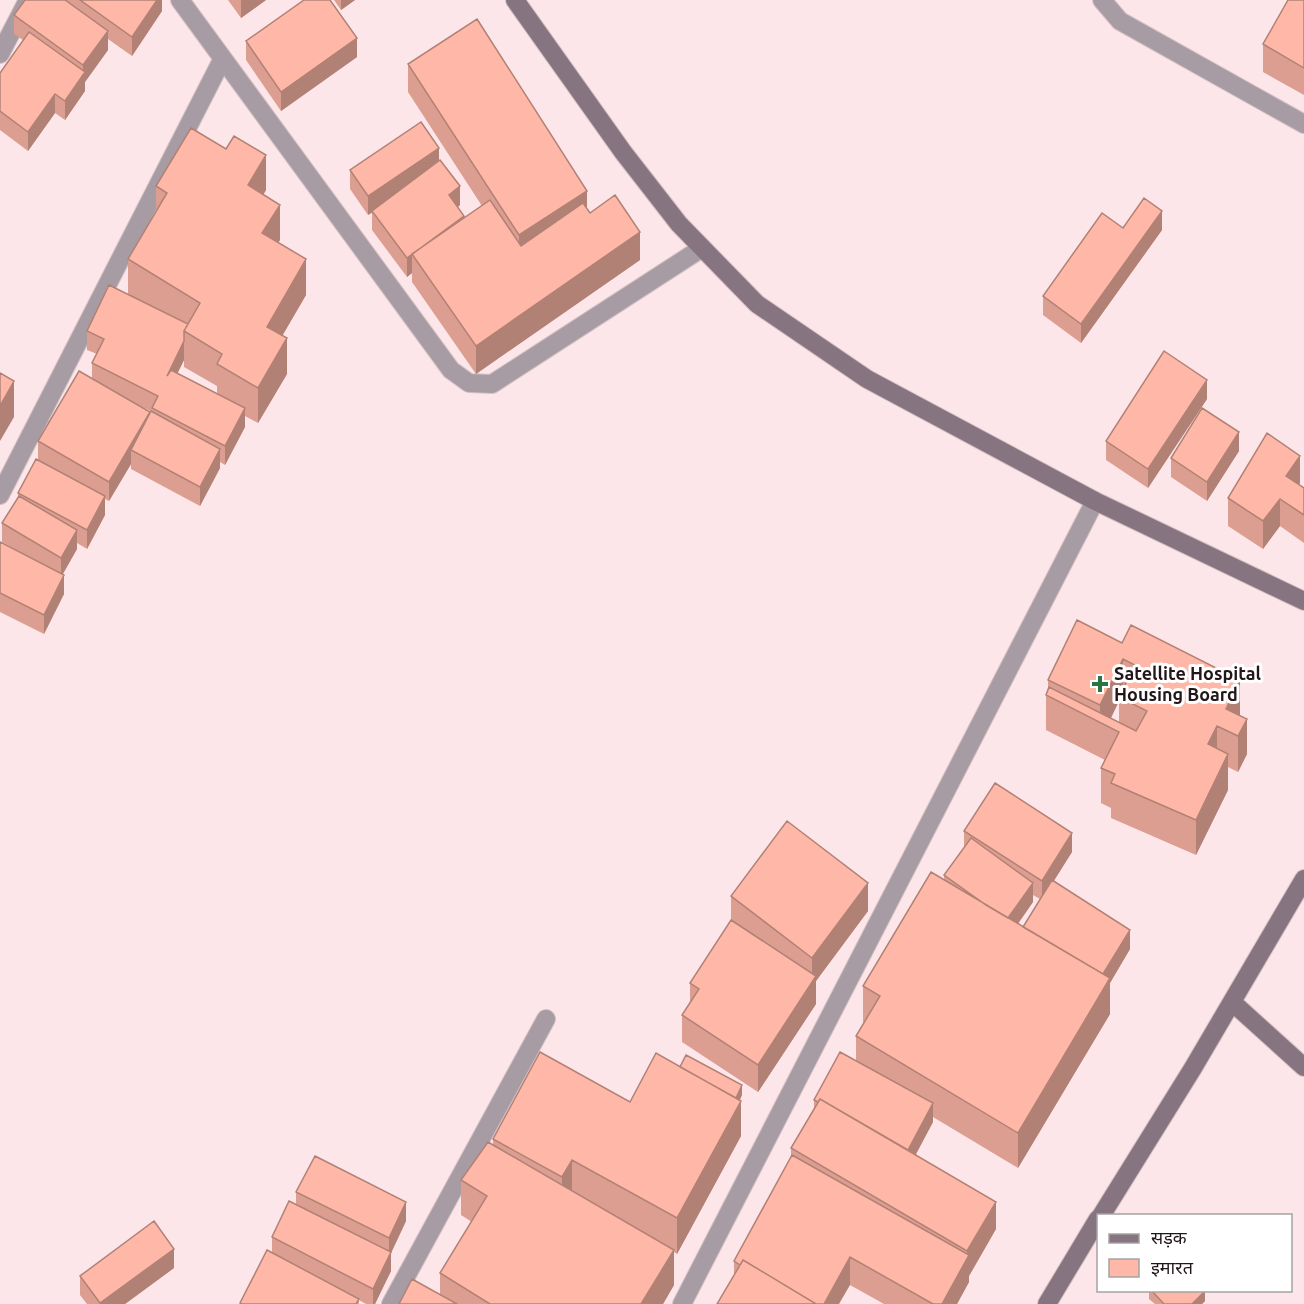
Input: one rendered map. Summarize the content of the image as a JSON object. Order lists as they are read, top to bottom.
{
  "places": {
    "health": ["Satellite Hospital Housing Board"]
  },
  "legend": ["सड़क", "इमारत"]
}
